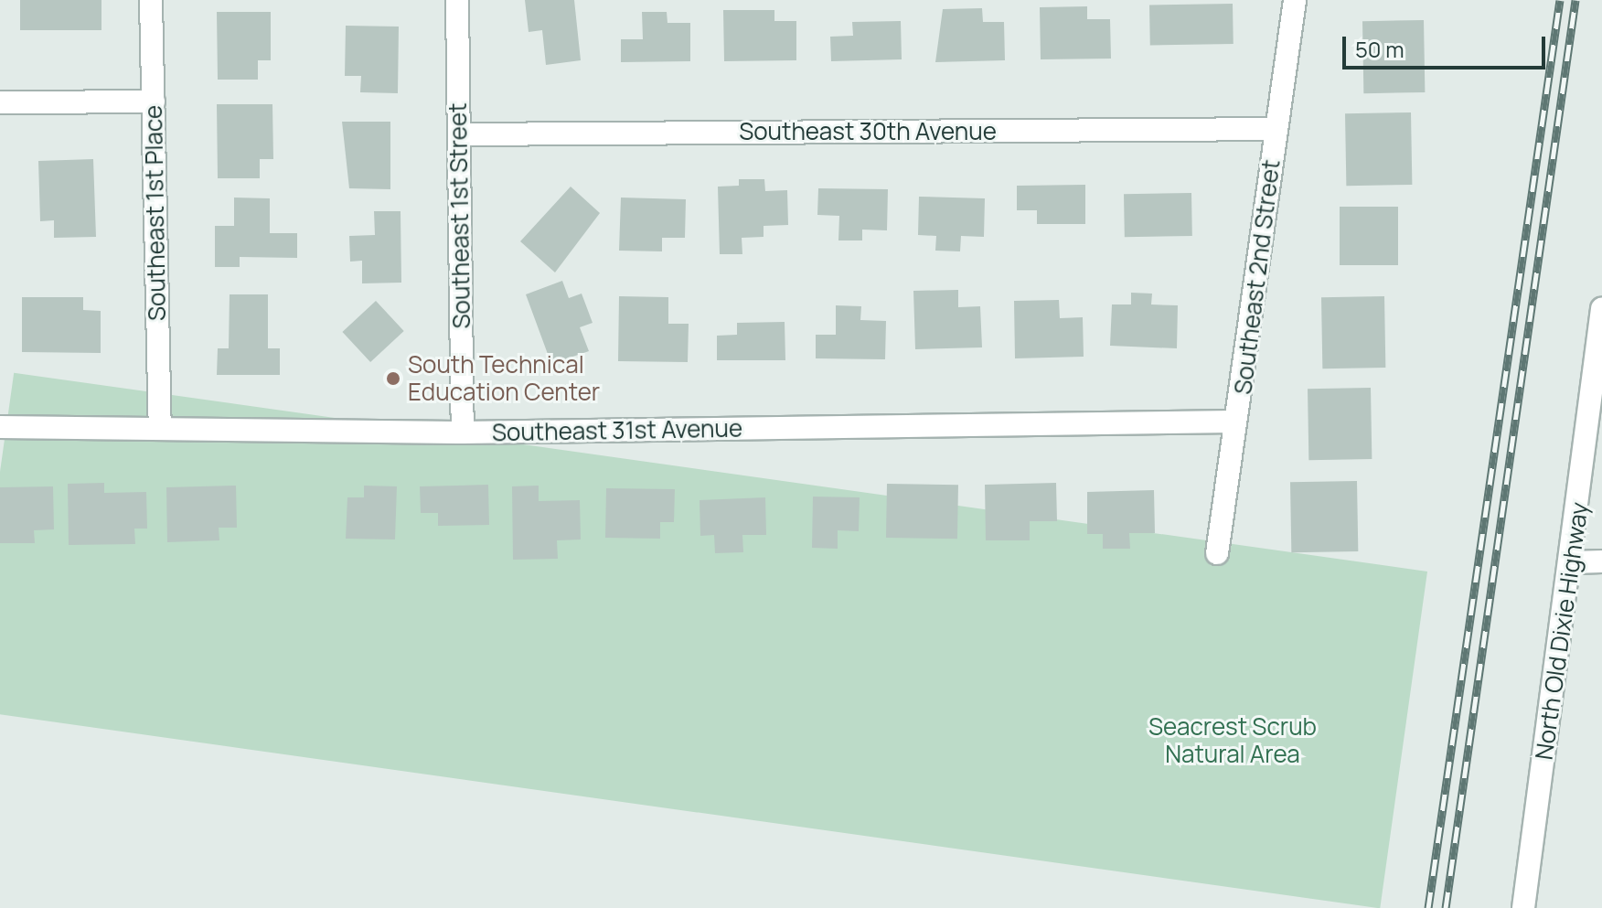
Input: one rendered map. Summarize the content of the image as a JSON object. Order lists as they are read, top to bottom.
{
  "streets": {
    "street": [
      "Southeast 30th Avenue",
      "Southeast 1st Place",
      "Southeast 1st Street",
      "Southeast 2nd Street",
      "Southeast 31st Avenue",
      "North Old Dixie Highway"
    ]
  },
  "crossings": [
    ["Southeast 30th Avenue", "Southeast 1st Street"],
    ["Southeast 30th Avenue", "Southeast 2nd Street"],
    ["Southeast 1st Place", "Southeast 31st Avenue"],
    ["Southeast 1st Street", "Southeast 31st Avenue"],
    ["Southeast 2nd Street", "Southeast 31st Avenue"]
  ],
  "parks": ["Seacrest Scrub Natural Area"],
  "places": ["South Technical Education Center"],
  "scale_bar": "50 m"
}
